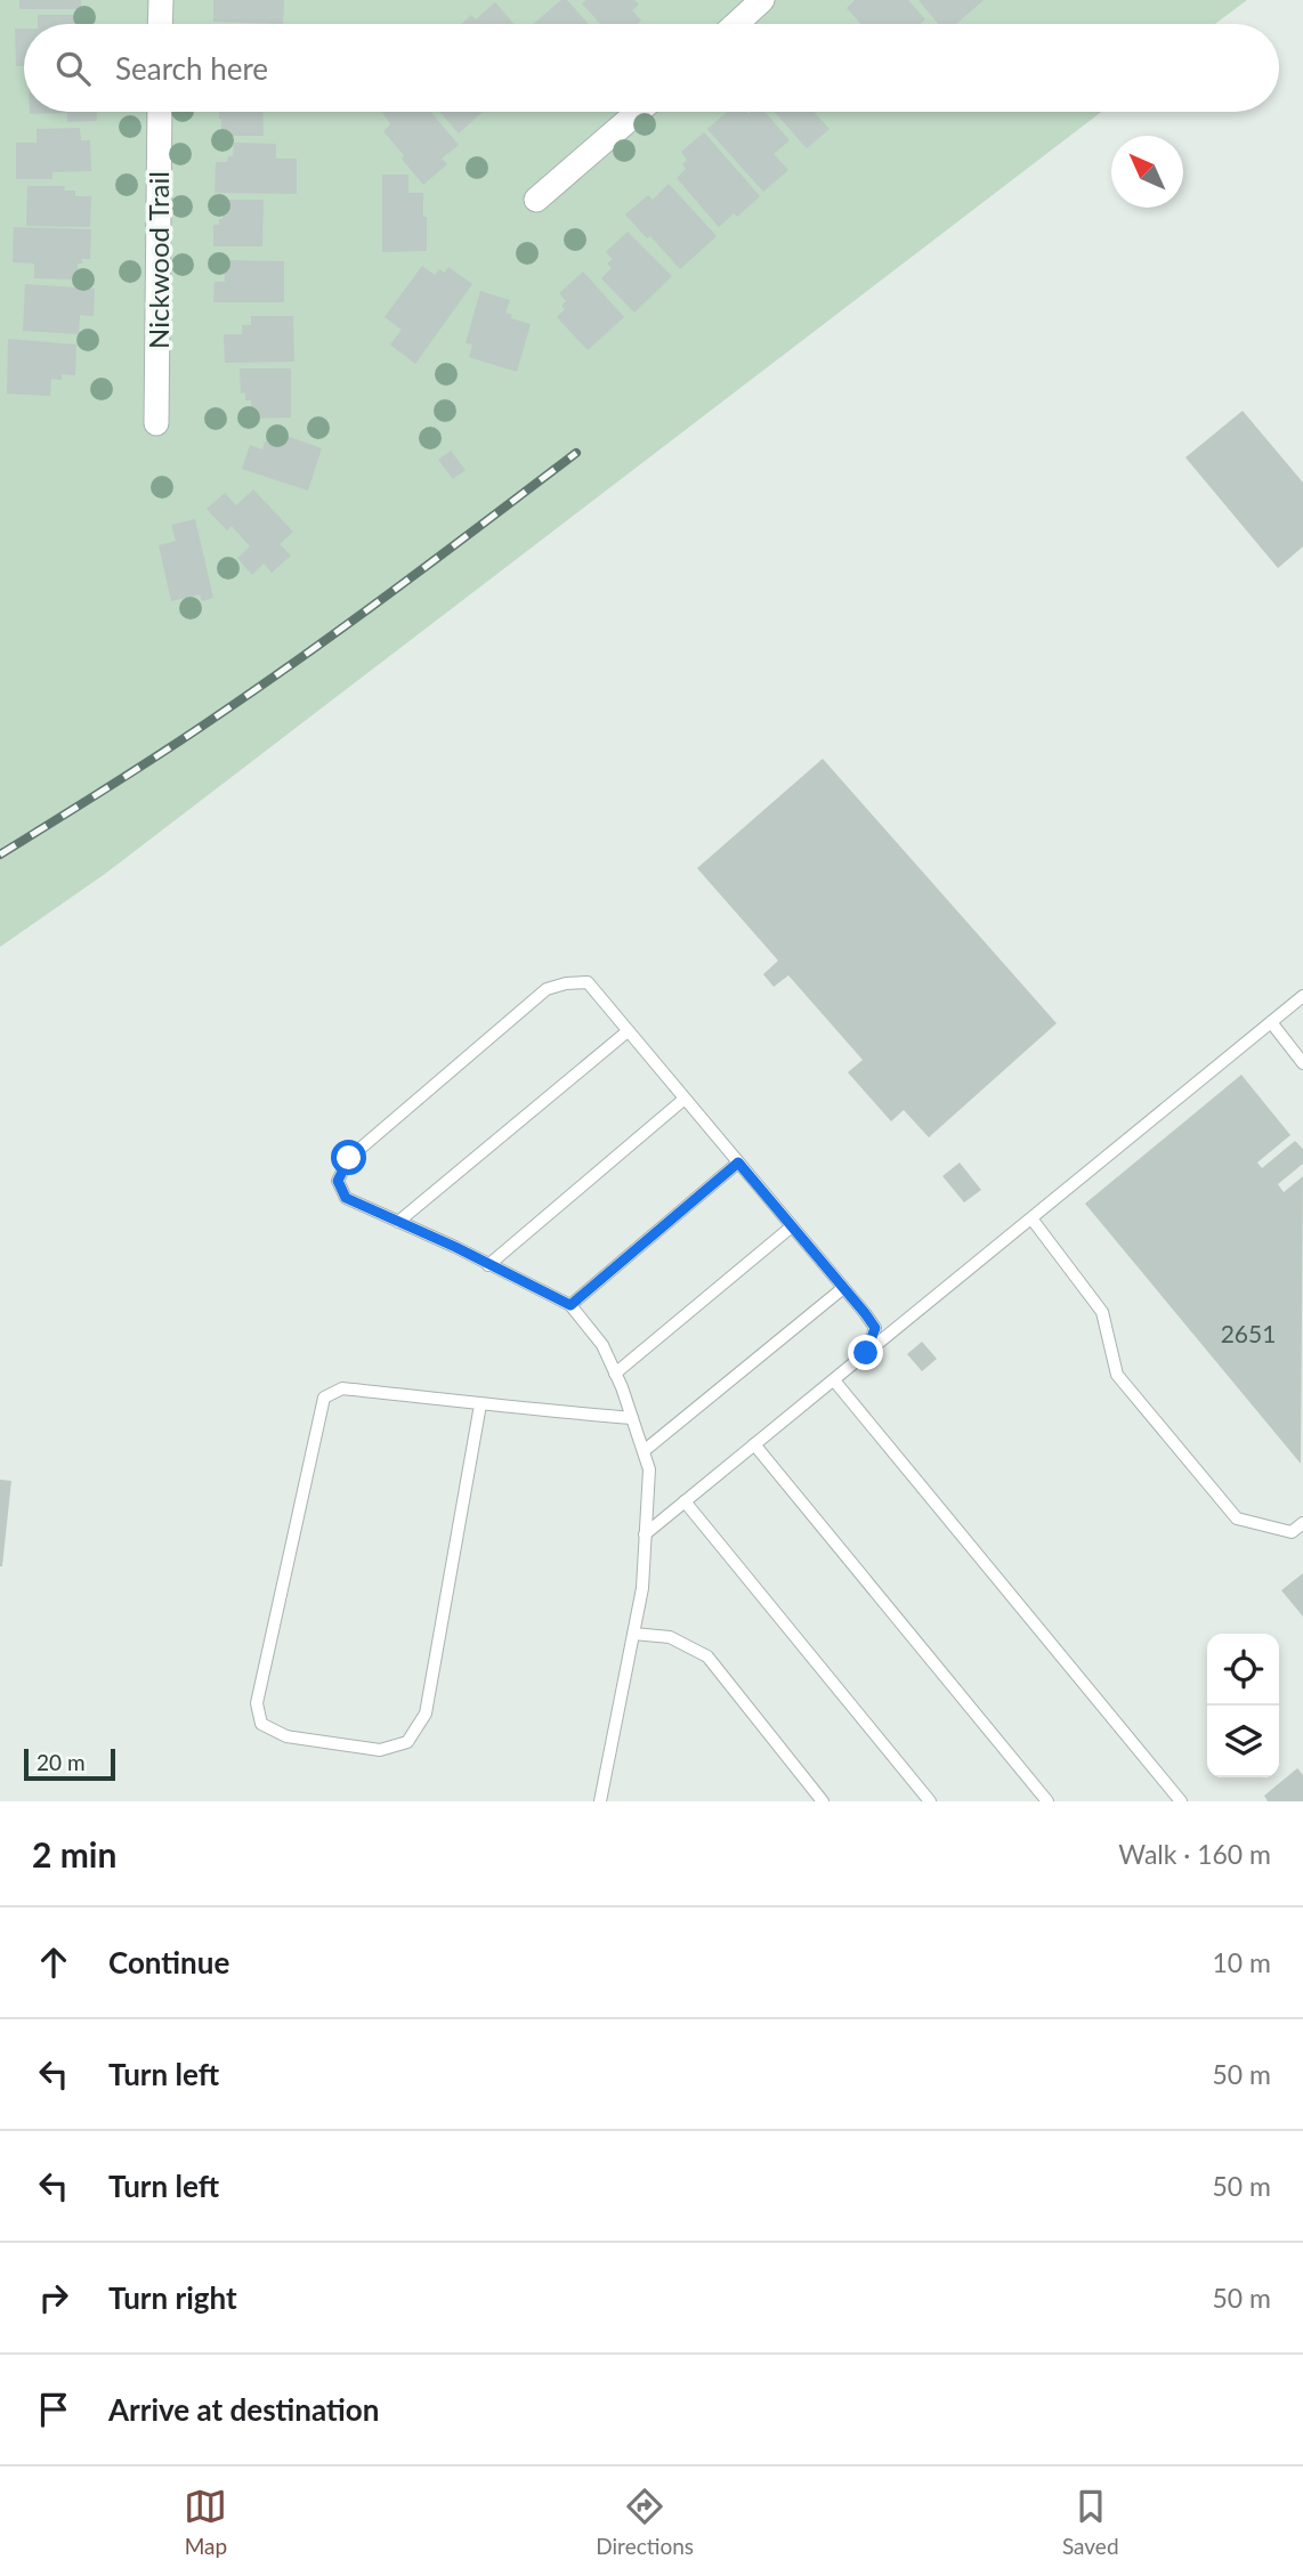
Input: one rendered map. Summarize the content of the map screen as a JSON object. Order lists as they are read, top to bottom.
{
  "streets": {
    "street": ["Nickwood Trail"]
  },
  "house_numbers": ["2651"],
  "scale_bar": "20 m",
  "north": "top left",
  "page": {
    "search": "Search here",
    "scale": "20 m",
    "heading": ["2 min", "Walk · 160 m"],
    "list": [
      ["Continue", "10 m"],
      ["Turn left", "50 m"],
      ["Turn left", "50 m"],
      ["Turn right", "50 m"],
      "Arrive at destination"
    ],
    "nav": ["Map", "Directions", "Saved"]
  }
}
